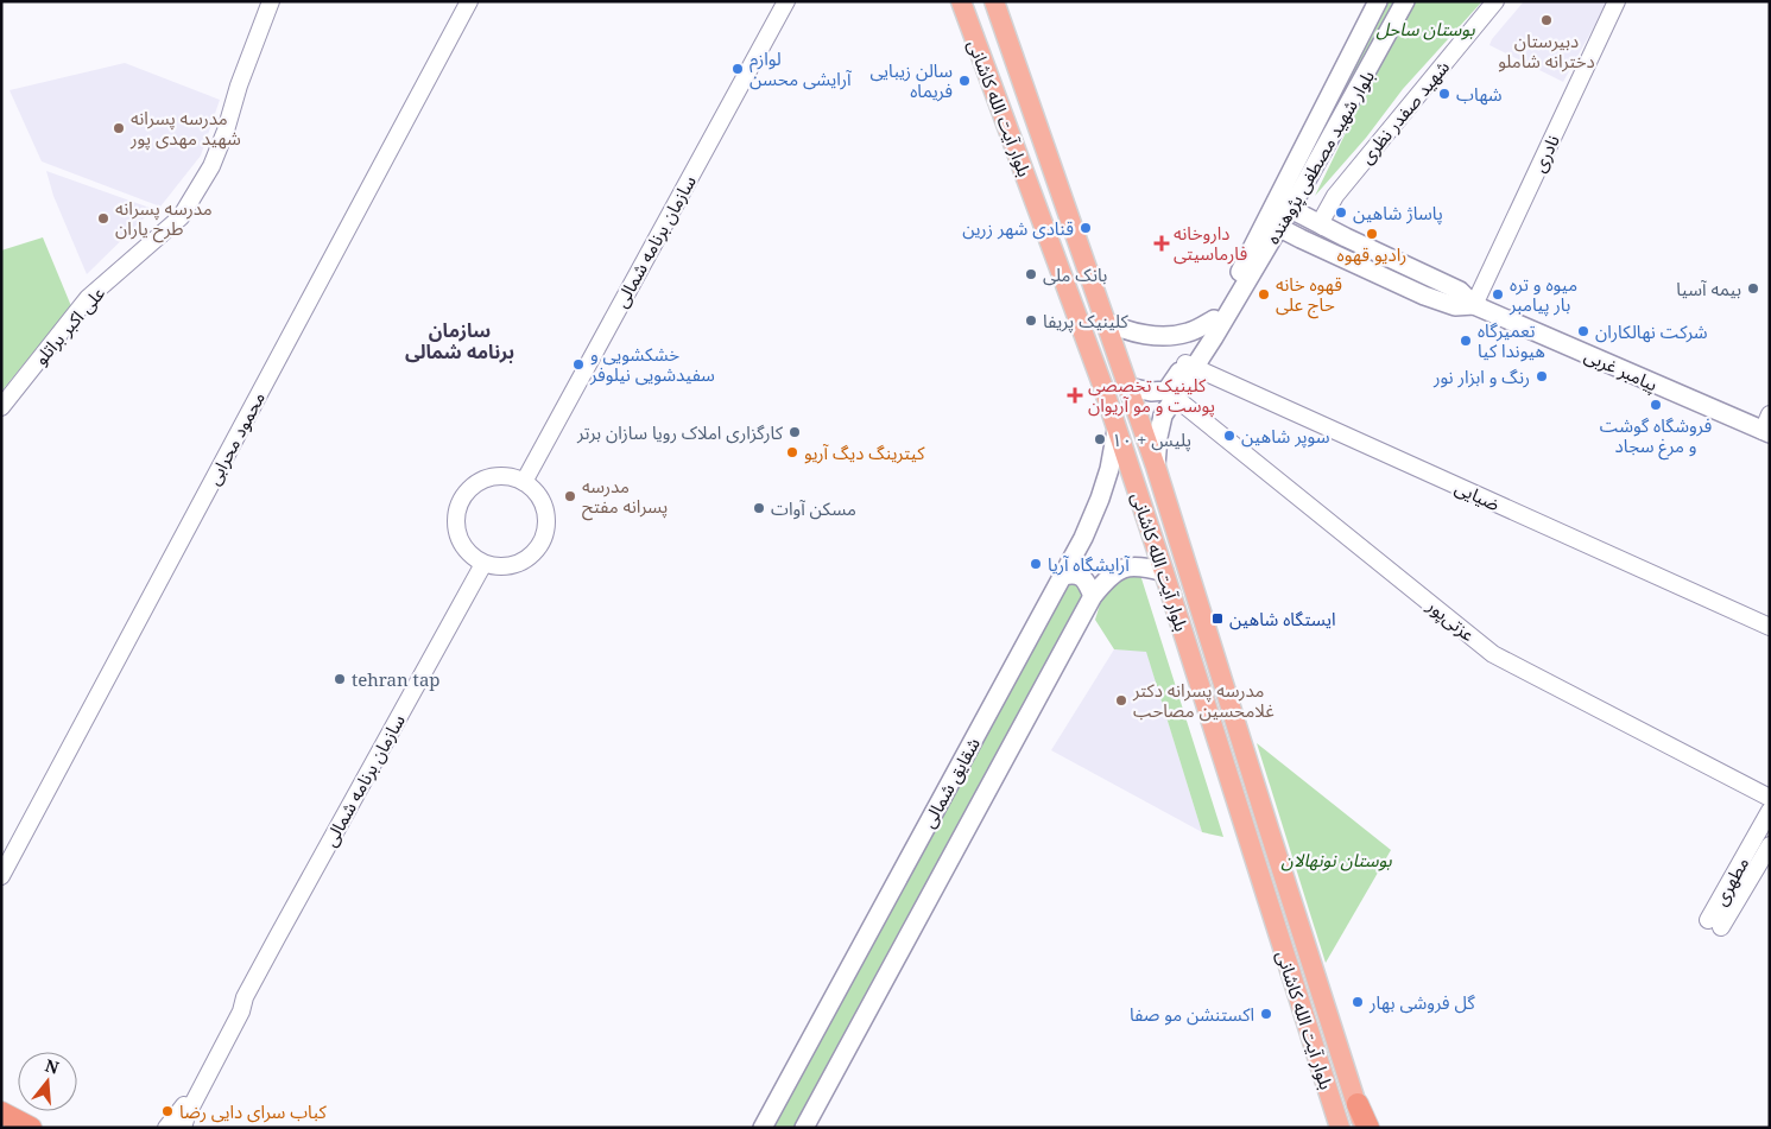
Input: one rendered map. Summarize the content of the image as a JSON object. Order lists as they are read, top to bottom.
{
  "streets": {
    "main road": [
      "بلوار آیت الله کاشانی",
      "بلوار شهید مصطفی پژوهنده",
      "پیامبر غربی",
      "شقایق شمالی"
    ],
    "street": [
      "شهید صفدر نظری",
      "نادری",
      "سازمان برنامه شمالی",
      "علی اکبر براتلو",
      "محمود محرابی",
      "ضیایی",
      "عزتی‌پور",
      "مطهری"
    ]
  },
  "crossings": [
    ["بلوار آیت الله کاشانی", "بلوار شهید مصطفی پژوهنده"],
    ["بلوار آیت الله کاشانی", "شقایق شمالی"],
    ["شهید صفدر نظری", "پیامبر غربی"],
    ["نادری", "پیامبر غربی"],
    ["بلوار شهید مصطفی پژوهنده", "پیامبر غربی"],
    ["بلوار شهید مصطفی پژوهنده", "ضیایی"],
    ["بلوار شهید مصطفی پژوهنده", "عزتی‌پور"]
  ],
  "districts": ["سازمان برنامه شمالی"],
  "parks": ["بوستان ساحل", "بوستان نونهالان"],
  "places": {
    "other": [
      "دبیرستان دخترانه شاملو",
      "لوازم آرایشی محسن",
      "سالن زیبایی فریماه",
      "شهاب",
      "مدرسه پسرانه شهید مهدی پور",
      "پاساژ شاهین",
      "مدرسه پسرانه طرح یاران",
      "قنادی شهر زرین",
      "رادیو قهوه",
      "بانک ملی",
      "بیمه آسیا",
      "قهوه خانه حاج علی",
      "میوه و تره بار پیامبر",
      "کلینیک پریفا",
      "شرکت نهالکاران",
      "تعمیرگاه هیوندا کیا",
      "خشکشویی و سفیدشویی نیلوفر",
      "رنگ و ابزار نور",
      "فروشگاه گوشت و مرغ سجاد",
      "کارگزاری املاک رویا سازان برتر",
      "سوپر شاهین",
      "پلیس + ۱۰",
      "کیترینگ دیگ آریو",
      "مدرسه پسرانه مفتح",
      "مسکن آوات",
      "آرایشگاه آریا",
      "tehran tap",
      "مدرسه پسرانه دکتر غلامحسین مصاحب",
      "گل فروشی بهار",
      "اکستنشن مو صفا",
      "کباب سرای دایی رضا"
    ],
    "health": ["داروخانه فارماسیتی", "کلینیک تخصصی پوست و مو آریوان"],
    "transit": ["ایستگاه شاهین"]
  },
  "north": "top"
}
